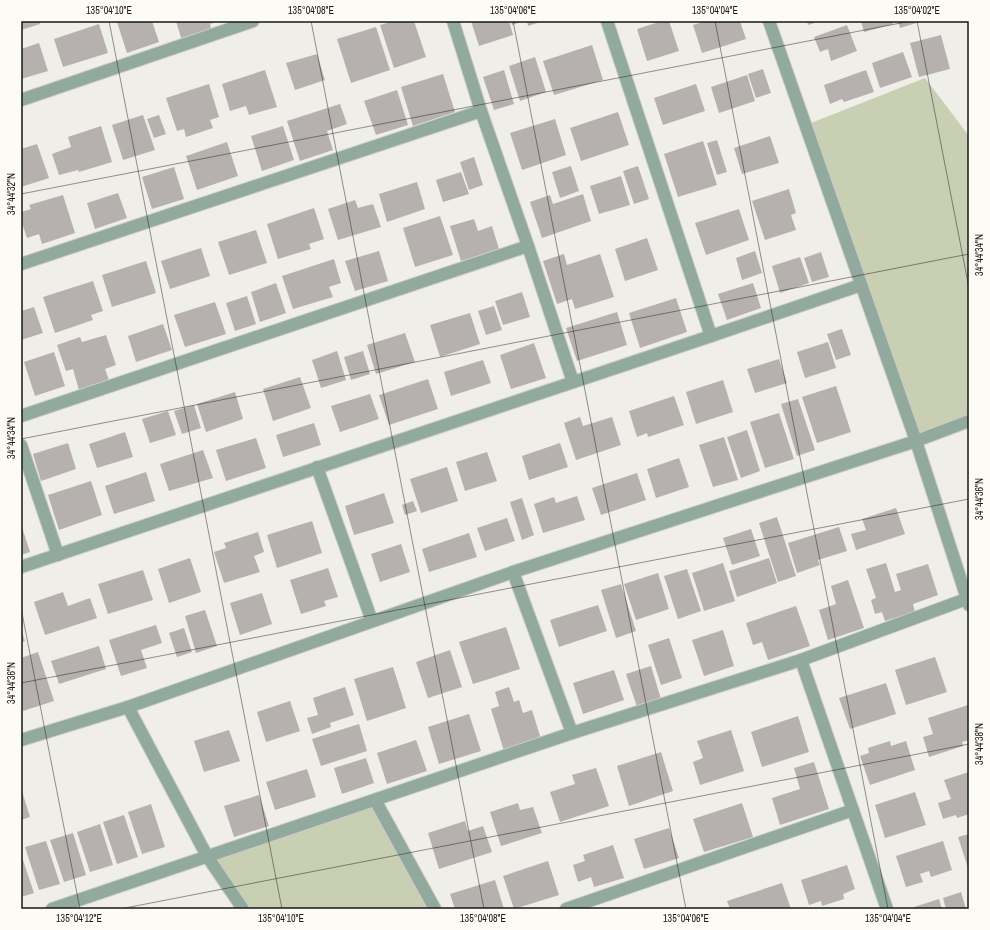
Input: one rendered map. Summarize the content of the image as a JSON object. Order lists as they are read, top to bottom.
{
  "coordinates": [
    "135°04'10\"E",
    "135°04'08\"E",
    "135°04'06\"E",
    "135°04'04\"E",
    "135°04'02\"E",
    "34°44'32\"N",
    "34°44'34\"N",
    "34°44'36\"N",
    "34°44'38\"N",
    "135°04'12\"E"
  ]
}
